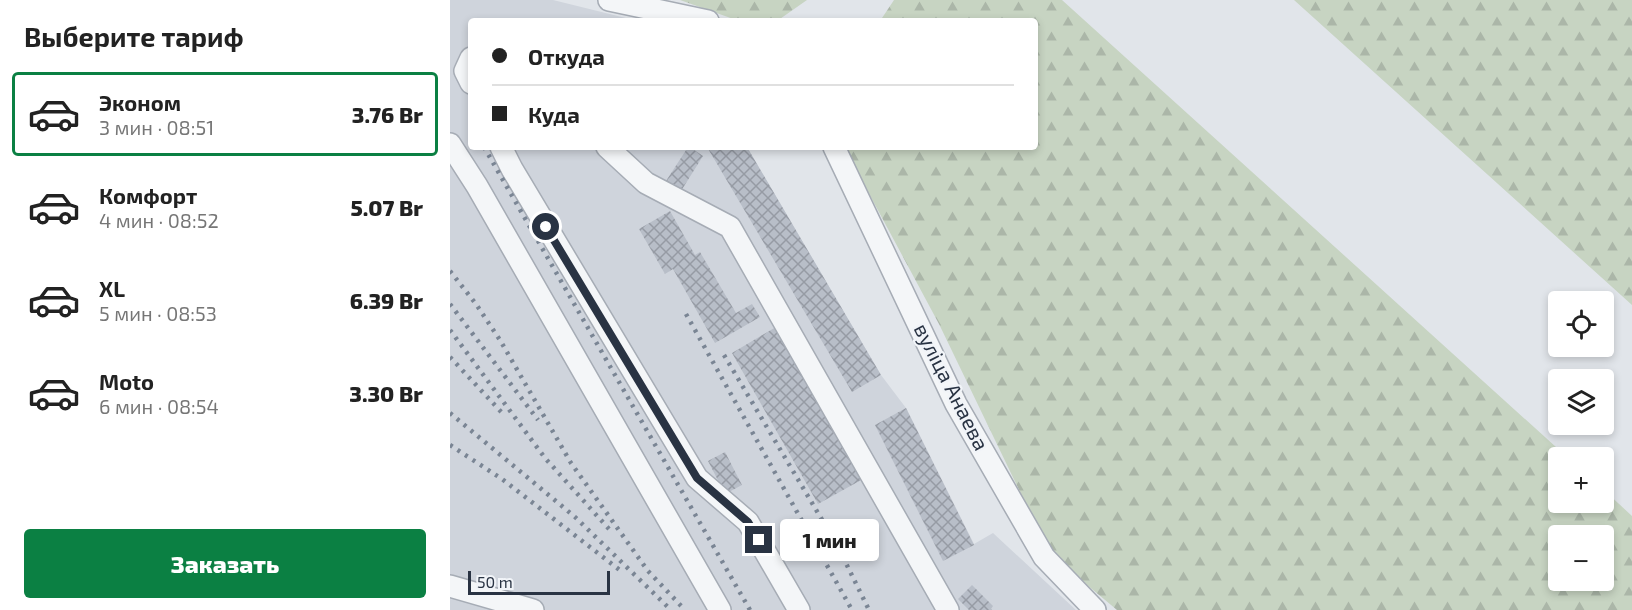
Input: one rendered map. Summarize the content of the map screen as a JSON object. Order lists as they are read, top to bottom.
{
  "streets": {
    "lane": ["вуліца Анаева"]
  },
  "scale_bar": "50 m",
  "page": {
    "heading": "Выберите тариф",
    "banner": ["Откуда", "Куда"],
    "list": [
      {
        "name": "Эконом",
        "note": "3 мин · 08:51",
        "value": "3.76 Br"
      },
      {
        "name": "Комфорт",
        "note": "4 мин · 08:52",
        "value": "5.07 Br"
      },
      {
        "name": "XL",
        "note": "5 мин · 08:53",
        "value": "6.39 Br"
      },
      {
        "name": "Moto",
        "note": "6 мин · 08:54",
        "value": "3.30 Br"
      }
    ],
    "map_buttons": ["+", "−"],
    "buttons": "Заказать",
    "bubble": "1 мин",
    "scale": "50 m"
  }
}
